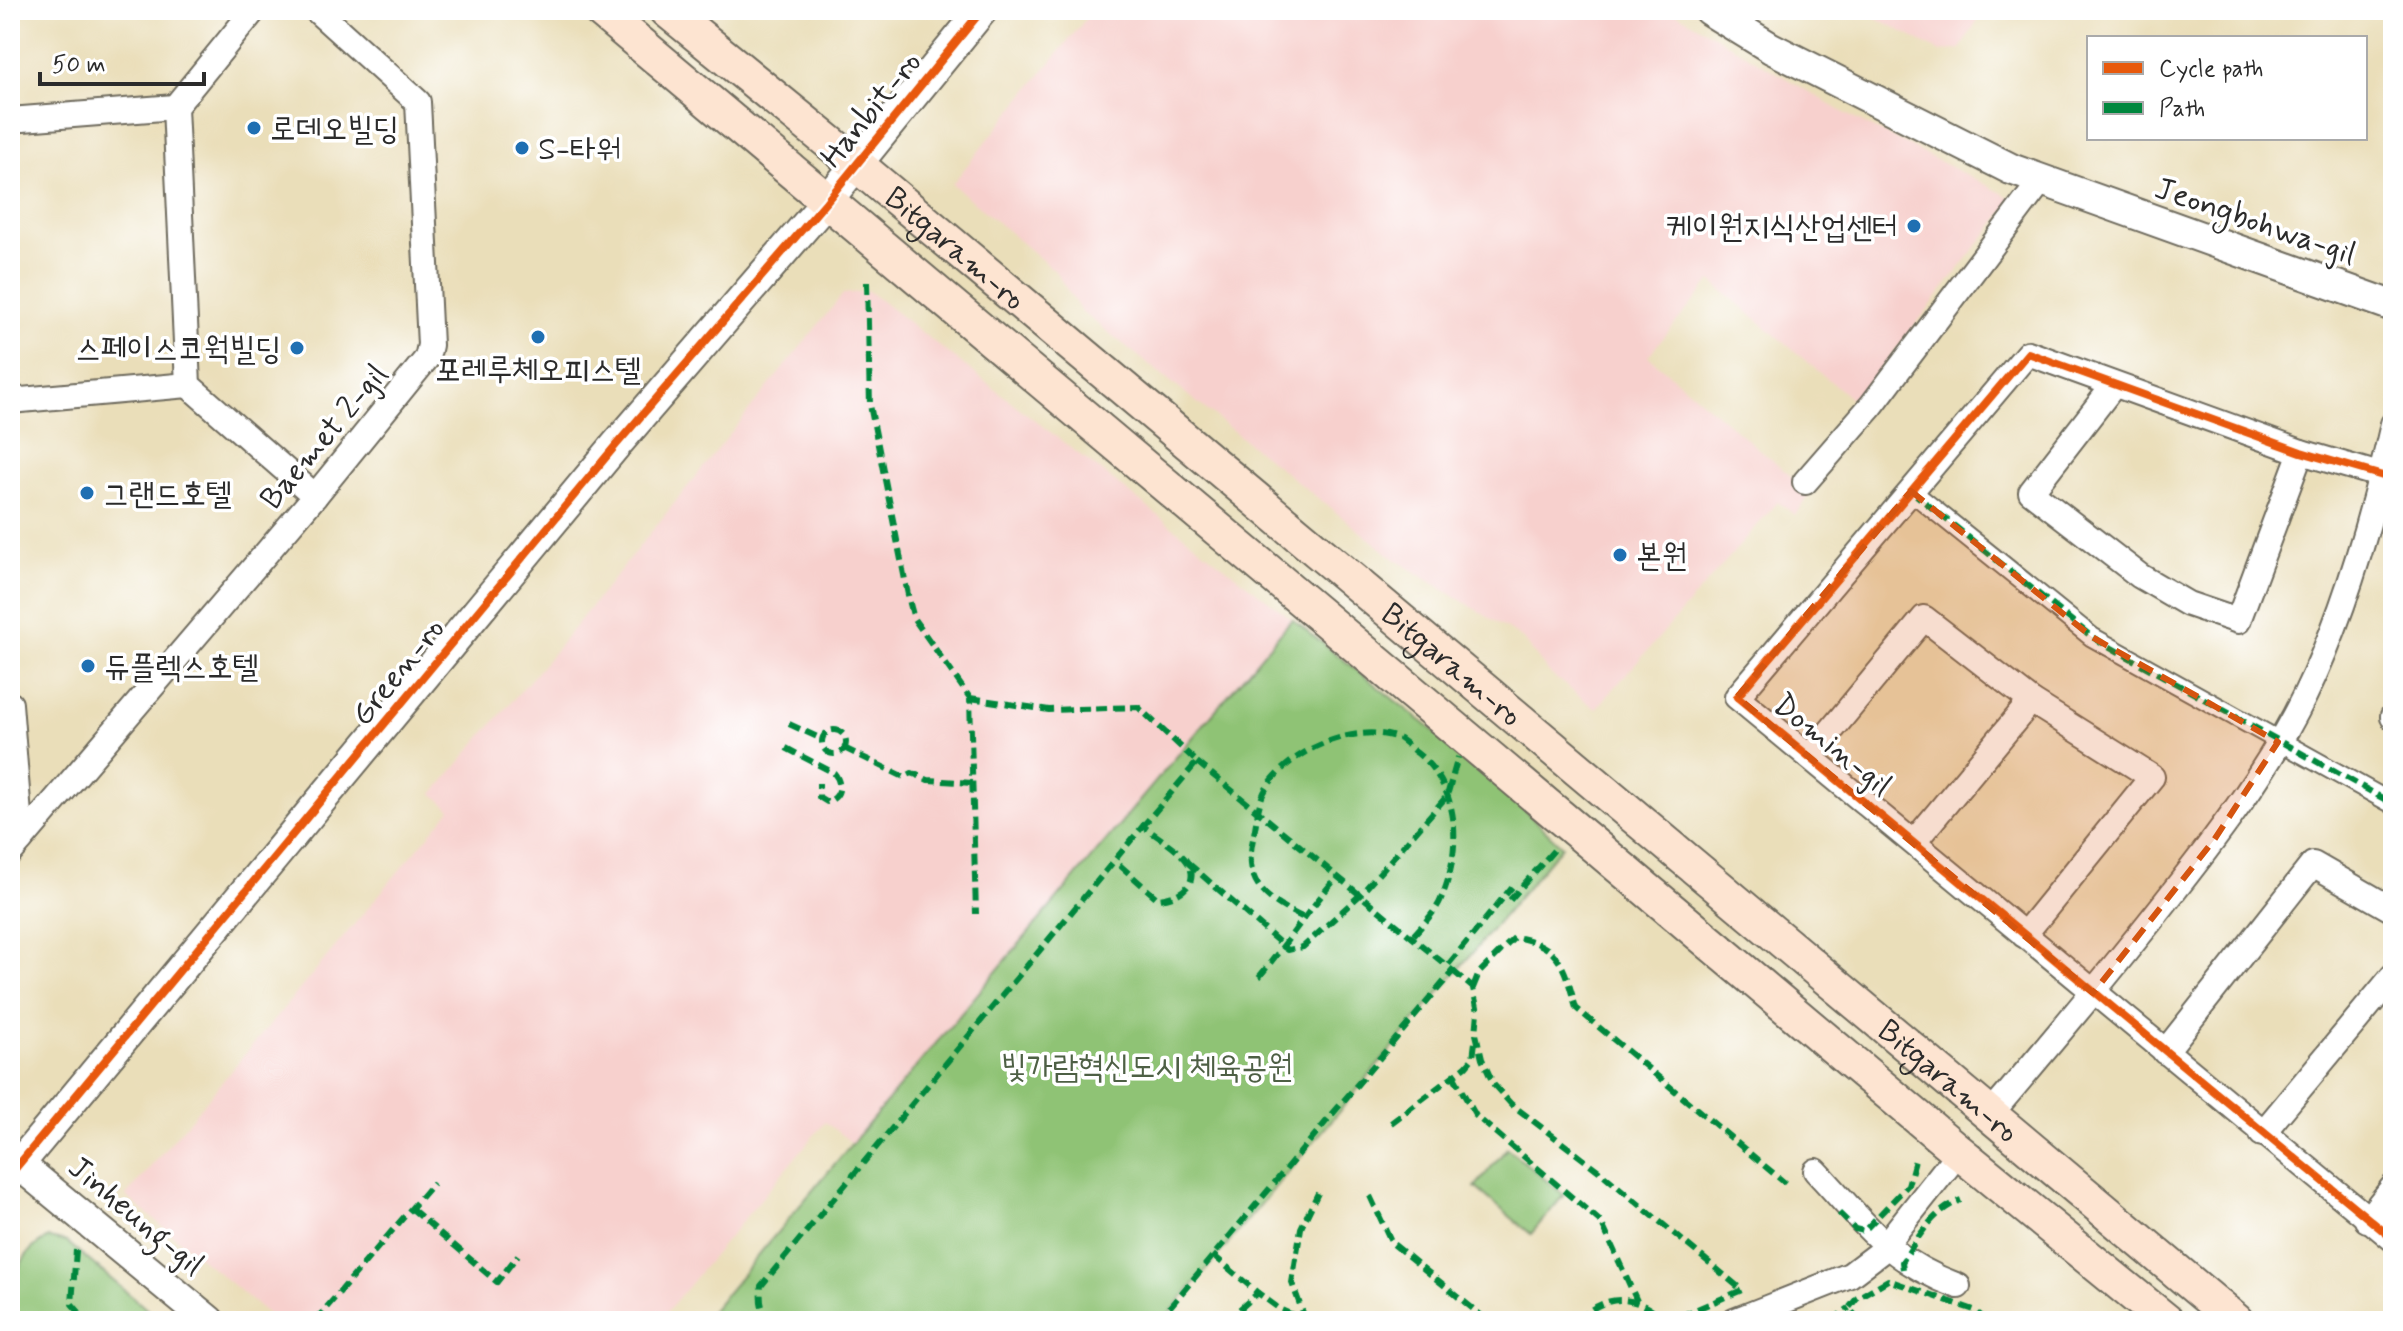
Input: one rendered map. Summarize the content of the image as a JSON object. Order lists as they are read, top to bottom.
{
  "streets": {
    "main road": ["Bitgaram-ro"],
    "street": [
      "Hanbit-ro",
      "Jeongbohwa-gil",
      "Baemet 2-gil",
      "Green-ro",
      "Domin-gil",
      "Jinheung-gil"
    ]
  },
  "crossings": [
    ["Hanbit-ro", "Bitgaram-ro"],
    ["Hanbit-ro", "Green-ro"],
    ["Bitgaram-ro", "Green-ro"],
    ["Green-ro", "Jinheung-gil"]
  ],
  "parks": ["빛가람혁신도시 체육공원"],
  "places": [
    "로데오빌딩",
    "S-타워",
    "케이원지식산업센터",
    "포레루체오피스텔",
    "스페이스코웍빌딩",
    "그랜드호텔",
    "본원",
    "듀플렉스호텔"
  ],
  "legend": ["Cycle path", "Path"],
  "scale_bar": "50 m"
}
